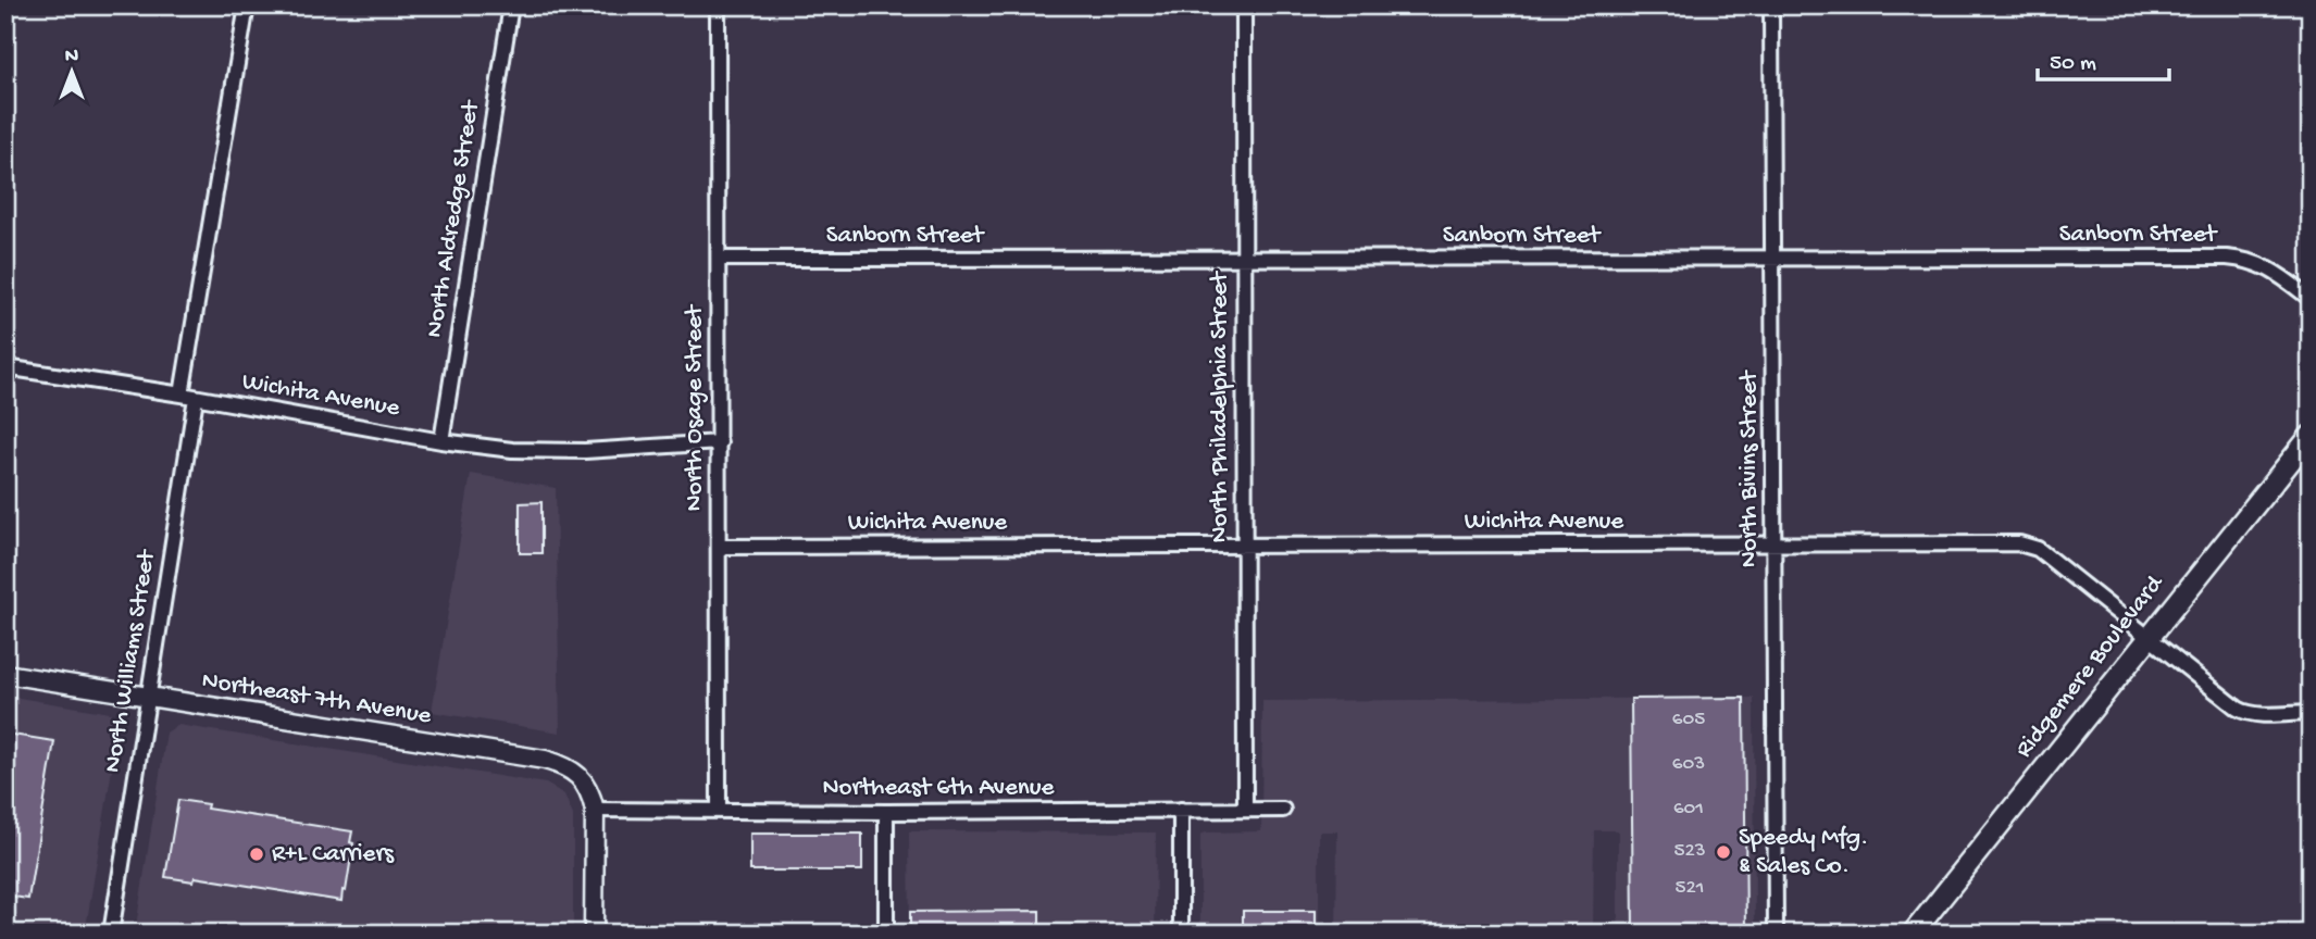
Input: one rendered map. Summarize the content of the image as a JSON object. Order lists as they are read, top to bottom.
{
  "streets": {
    "main road": ["Ridgemere Boulevard"],
    "street": [
      "North Aldredge Street",
      "Sanborn Street",
      "Wichita Avenue",
      "North Philadelphia Street",
      "North Osage Street",
      "North Bivins Street",
      "North Williams Street",
      "Northeast 7th Avenue",
      "Northeast 6th Avenue"
    ]
  },
  "crossings": [
    ["North Aldredge Street", "Wichita Avenue"],
    ["Sanborn Street", "North Philadelphia Street"],
    ["Sanborn Street", "North Osage Street"],
    ["Sanborn Street", "North Bivins Street"],
    ["Wichita Avenue", "North Philadelphia Street"],
    ["Wichita Avenue", "North Osage Street"],
    ["Wichita Avenue", "North Bivins Street"],
    ["Wichita Avenue", "North Williams Street"],
    ["Wichita Avenue", "Ridgemere Boulevard"],
    ["North Philadelphia Street", "Northeast 6th Avenue"],
    ["North Osage Street", "Northeast 6th Avenue"],
    ["North Williams Street", "Northeast 7th Avenue"],
    ["Northeast 7th Avenue", "Northeast 6th Avenue"]
  ],
  "places": ["Speedy Mfg. & Sales Co.", "R+L Carriers"],
  "house_numbers": [
    "605",
    "603",
    "601",
    "523",
    "521"
  ],
  "scale_bar": "50 m",
  "north": "top"
}
